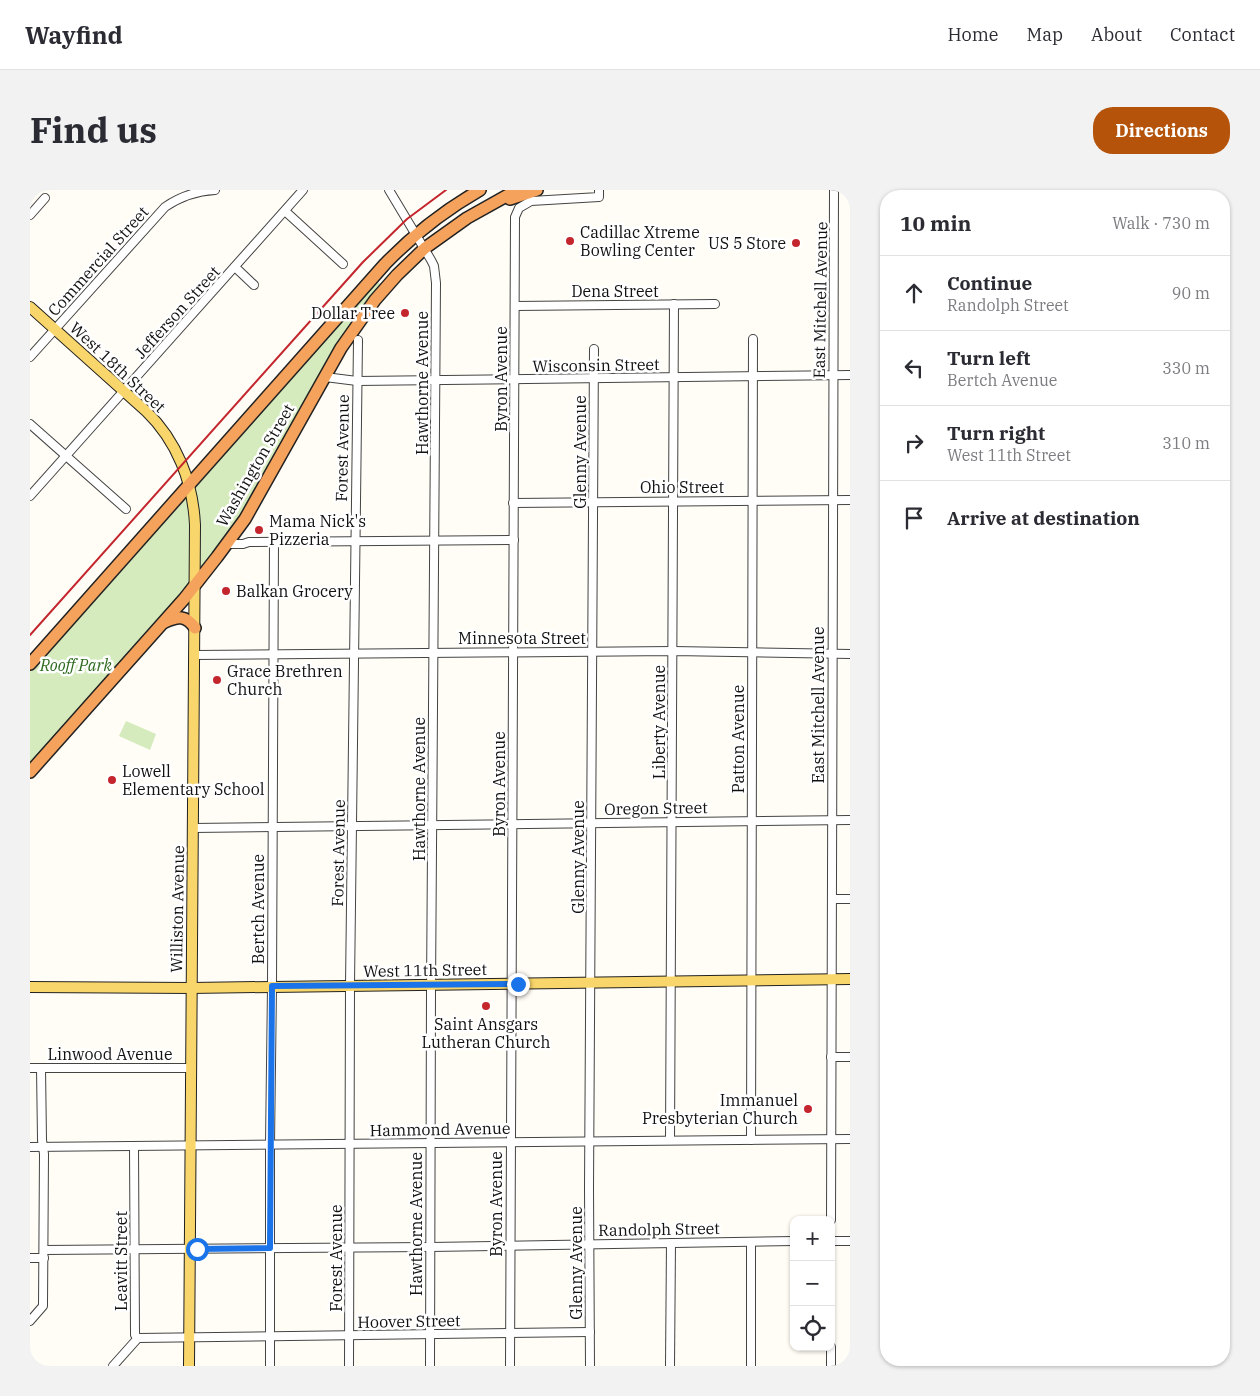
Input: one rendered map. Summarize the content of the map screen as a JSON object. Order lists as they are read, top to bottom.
{
  "streets": {
    "highway": ["Washington Street"],
    "main road": ["West 18th Street", "Williston Avenue", "West 11th Street"],
    "street": [
      "Commercial Street",
      "Dena Street",
      "East Mitchell Avenue",
      "Jefferson Street",
      "Wisconsin Street",
      "Byron Avenue",
      "Hawthorne Avenue",
      "Forest Avenue",
      "Glenny Avenue",
      "Ohio Street",
      "Minnesota Street",
      "Liberty Avenue",
      "Patton Avenue",
      "Oregon Street",
      "Bertch Avenue",
      "Linwood Avenue",
      "Hammond Avenue",
      "Randolph Street",
      "Leavitt Street",
      "Hoover Street"
    ]
  },
  "crossings": [
    ["Commercial Street", "West 18th Street"],
    ["Dena Street", "Byron Avenue"],
    ["Dena Street", "Liberty Avenue"],
    ["East Mitchell Avenue", "Wisconsin Street"],
    ["East Mitchell Avenue", "Ohio Street"],
    ["East Mitchell Avenue", "Minnesota Street"],
    ["East Mitchell Avenue", "Oregon Street"],
    ["East Mitchell Avenue", "West 11th Street"],
    ["East Mitchell Avenue", "Hammond Avenue"],
    ["Jefferson Street", "West 18th Street"],
    ["Wisconsin Street", "Byron Avenue"],
    ["Wisconsin Street", "Hawthorne Avenue"],
    ["Wisconsin Street", "Forest Avenue"],
    ["Wisconsin Street", "Glenny Avenue"],
    ["Wisconsin Street", "Washington Street"],
    ["Wisconsin Street", "Liberty Avenue"],
    ["Wisconsin Street", "Patton Avenue"],
    ["West 18th Street", "Williston Avenue"],
    ["Byron Avenue", "Ohio Street"],
    ["Byron Avenue", "Minnesota Street"],
    ["Byron Avenue", "Oregon Street"],
    ["Byron Avenue", "West 11th Street"],
    ["Byron Avenue", "Hammond Avenue"],
    ["Byron Avenue", "Randolph Street"],
    ["Byron Avenue", "Hoover Street"],
    ["Hawthorne Avenue", "Washington Street"],
    ["Hawthorne Avenue", "Minnesota Street"],
    ["Hawthorne Avenue", "Oregon Street"],
    ["Hawthorne Avenue", "West 11th Street"],
    ["Hawthorne Avenue", "Hammond Avenue"],
    ["Hawthorne Avenue", "Randolph Street"],
    ["Hawthorne Avenue", "Hoover Street"],
    ["Forest Avenue", "Minnesota Street"],
    ["Forest Avenue", "Oregon Street"],
    ["Forest Avenue", "West 11th Street"],
    ["Forest Avenue", "Hammond Avenue"],
    ["Forest Avenue", "Randolph Street"],
    ["Forest Avenue", "Hoover Street"],
    ["Glenny Avenue", "Ohio Street"],
    ["Glenny Avenue", "Minnesota Street"],
    ["Glenny Avenue", "Oregon Street"],
    ["Glenny Avenue", "West 11th Street"],
    ["Glenny Avenue", "Hammond Avenue"],
    ["Glenny Avenue", "Randolph Street"],
    ["Glenny Avenue", "Hoover Street"],
    ["Washington Street", "Williston Avenue"],
    ["Ohio Street", "Liberty Avenue"],
    ["Ohio Street", "Patton Avenue"],
    ["Minnesota Street", "Liberty Avenue"],
    ["Minnesota Street", "Patton Avenue"],
    ["Minnesota Street", "Williston Avenue"],
    ["Minnesota Street", "Bertch Avenue"],
    ["Liberty Avenue", "Oregon Street"],
    ["Liberty Avenue", "West 11th Street"],
    ["Liberty Avenue", "Hammond Avenue"],
    ["Patton Avenue", "Oregon Street"],
    ["Patton Avenue", "West 11th Street"],
    ["Patton Avenue", "Hammond Avenue"],
    ["Oregon Street", "Williston Avenue"],
    ["Oregon Street", "Bertch Avenue"],
    ["Williston Avenue", "West 11th Street"],
    ["Williston Avenue", "Linwood Avenue"],
    ["Williston Avenue", "Hammond Avenue"],
    ["Williston Avenue", "Randolph Street"],
    ["Williston Avenue", "Hoover Street"],
    ["Bertch Avenue", "West 11th Street"],
    ["Bertch Avenue", "Hammond Avenue"],
    ["Bertch Avenue", "Randolph Street"],
    ["Bertch Avenue", "Hoover Street"],
    ["Hammond Avenue", "Leavitt Street"],
    ["Randolph Street", "Leavitt Street"],
    ["Leavitt Street", "Hoover Street"]
  ],
  "parks": ["Rooff Park"],
  "places": [
    "Cadillac Xtreme Bowling Center",
    "US 5 Store",
    "Dollar Tree",
    "Mama Nick's Pizzeria",
    "Balkan Grocery",
    "Grace Brethren Church",
    "Lowell Elementary School",
    "Saint Ansgars Lutheran Church",
    "Immanuel Presbyterian Church"
  ],
  "page": {
    "header": "Wayfind",
    "nav": [
      "Home",
      "Map",
      "About",
      "Contact"
    ],
    "title": "Find us",
    "buttons": "Directions",
    "heading": ["10 min", "Walk · 730 m"],
    "list": [
      ["Continue", "Randolph Street", "90 m"],
      ["Turn left", "Bertch Avenue", "330 m"],
      ["Turn right", "West 11th Street", "310 m"],
      "Arrive at destination"
    ],
    "map_buttons": ["+", "−"]
  }
}
